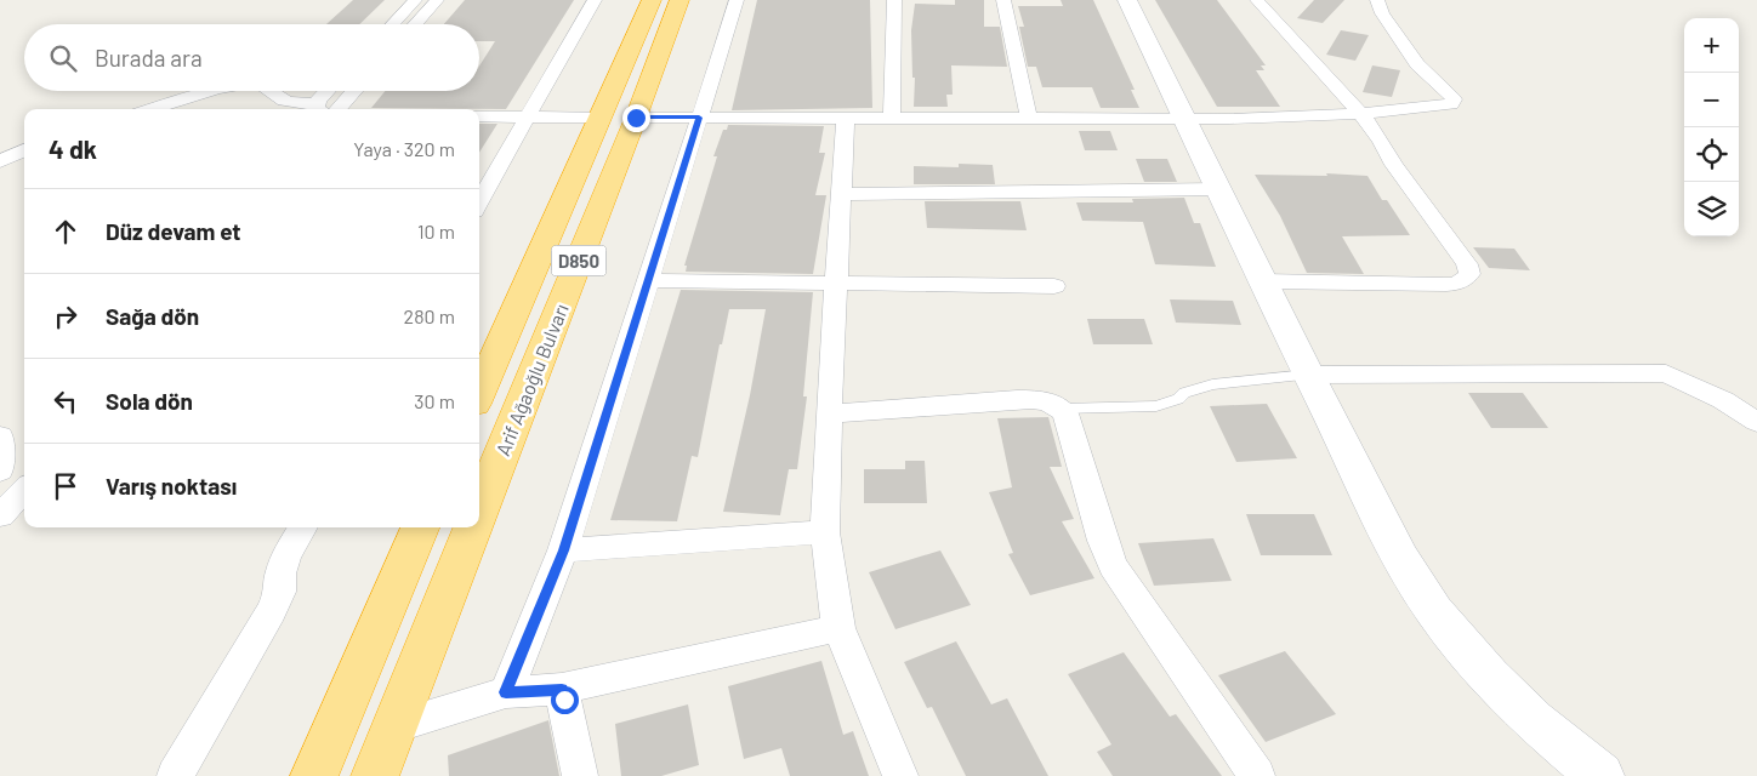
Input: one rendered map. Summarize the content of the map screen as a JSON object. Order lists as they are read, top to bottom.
{
  "streets": {
    "highway": ["D850", "Arif Ağaoğlu Bulvarı"]
  },
  "page": {
    "map_buttons": ["+", "−"],
    "search": "Burada ara",
    "heading": ["4 dk", "Yaya · 320 m"],
    "list": [
      ["Düz devam et", "10 m"],
      ["Sağa dön", "280 m"],
      ["Sola dön", "30 m"],
      "Varış noktası"
    ]
  }
}
